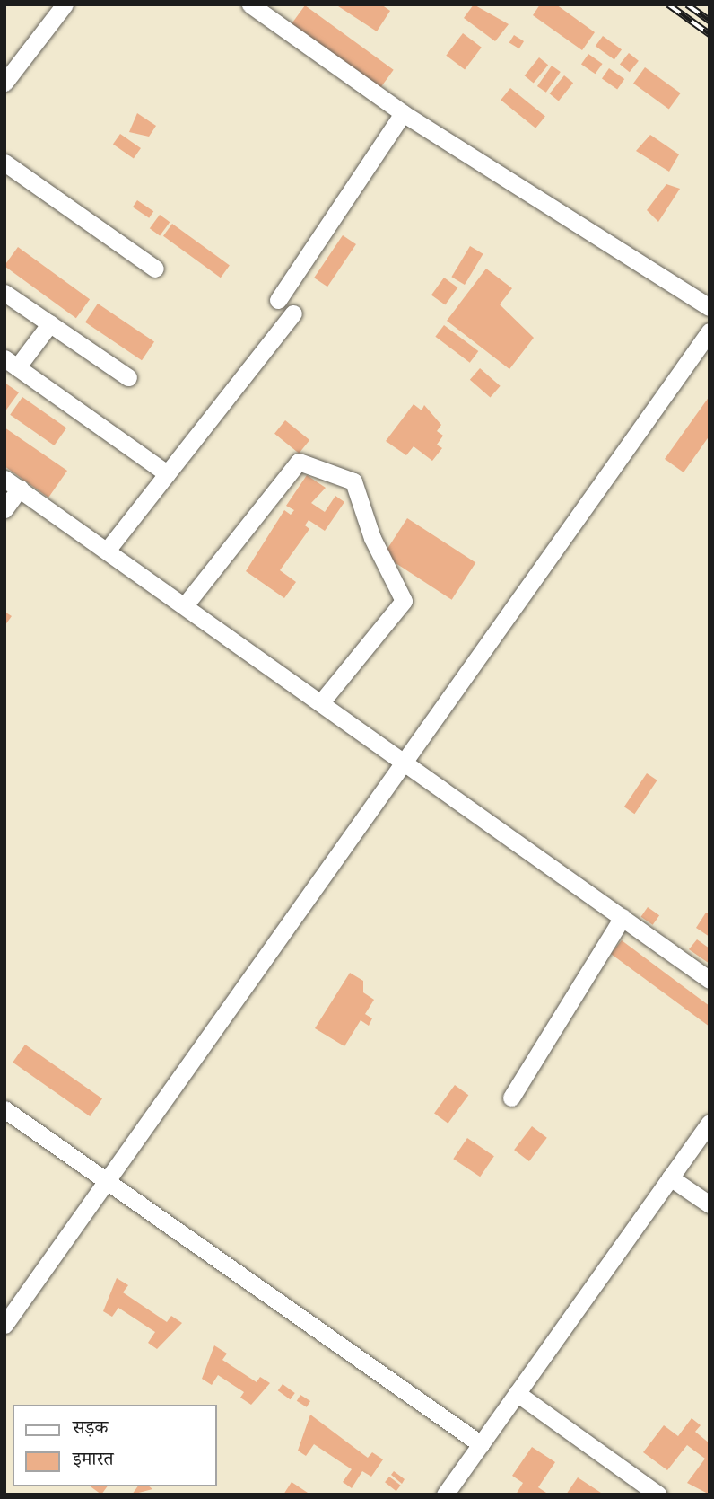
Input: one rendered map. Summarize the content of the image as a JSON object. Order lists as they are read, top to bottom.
{
  "legend": ["सड़क", "इमारत"]
}
